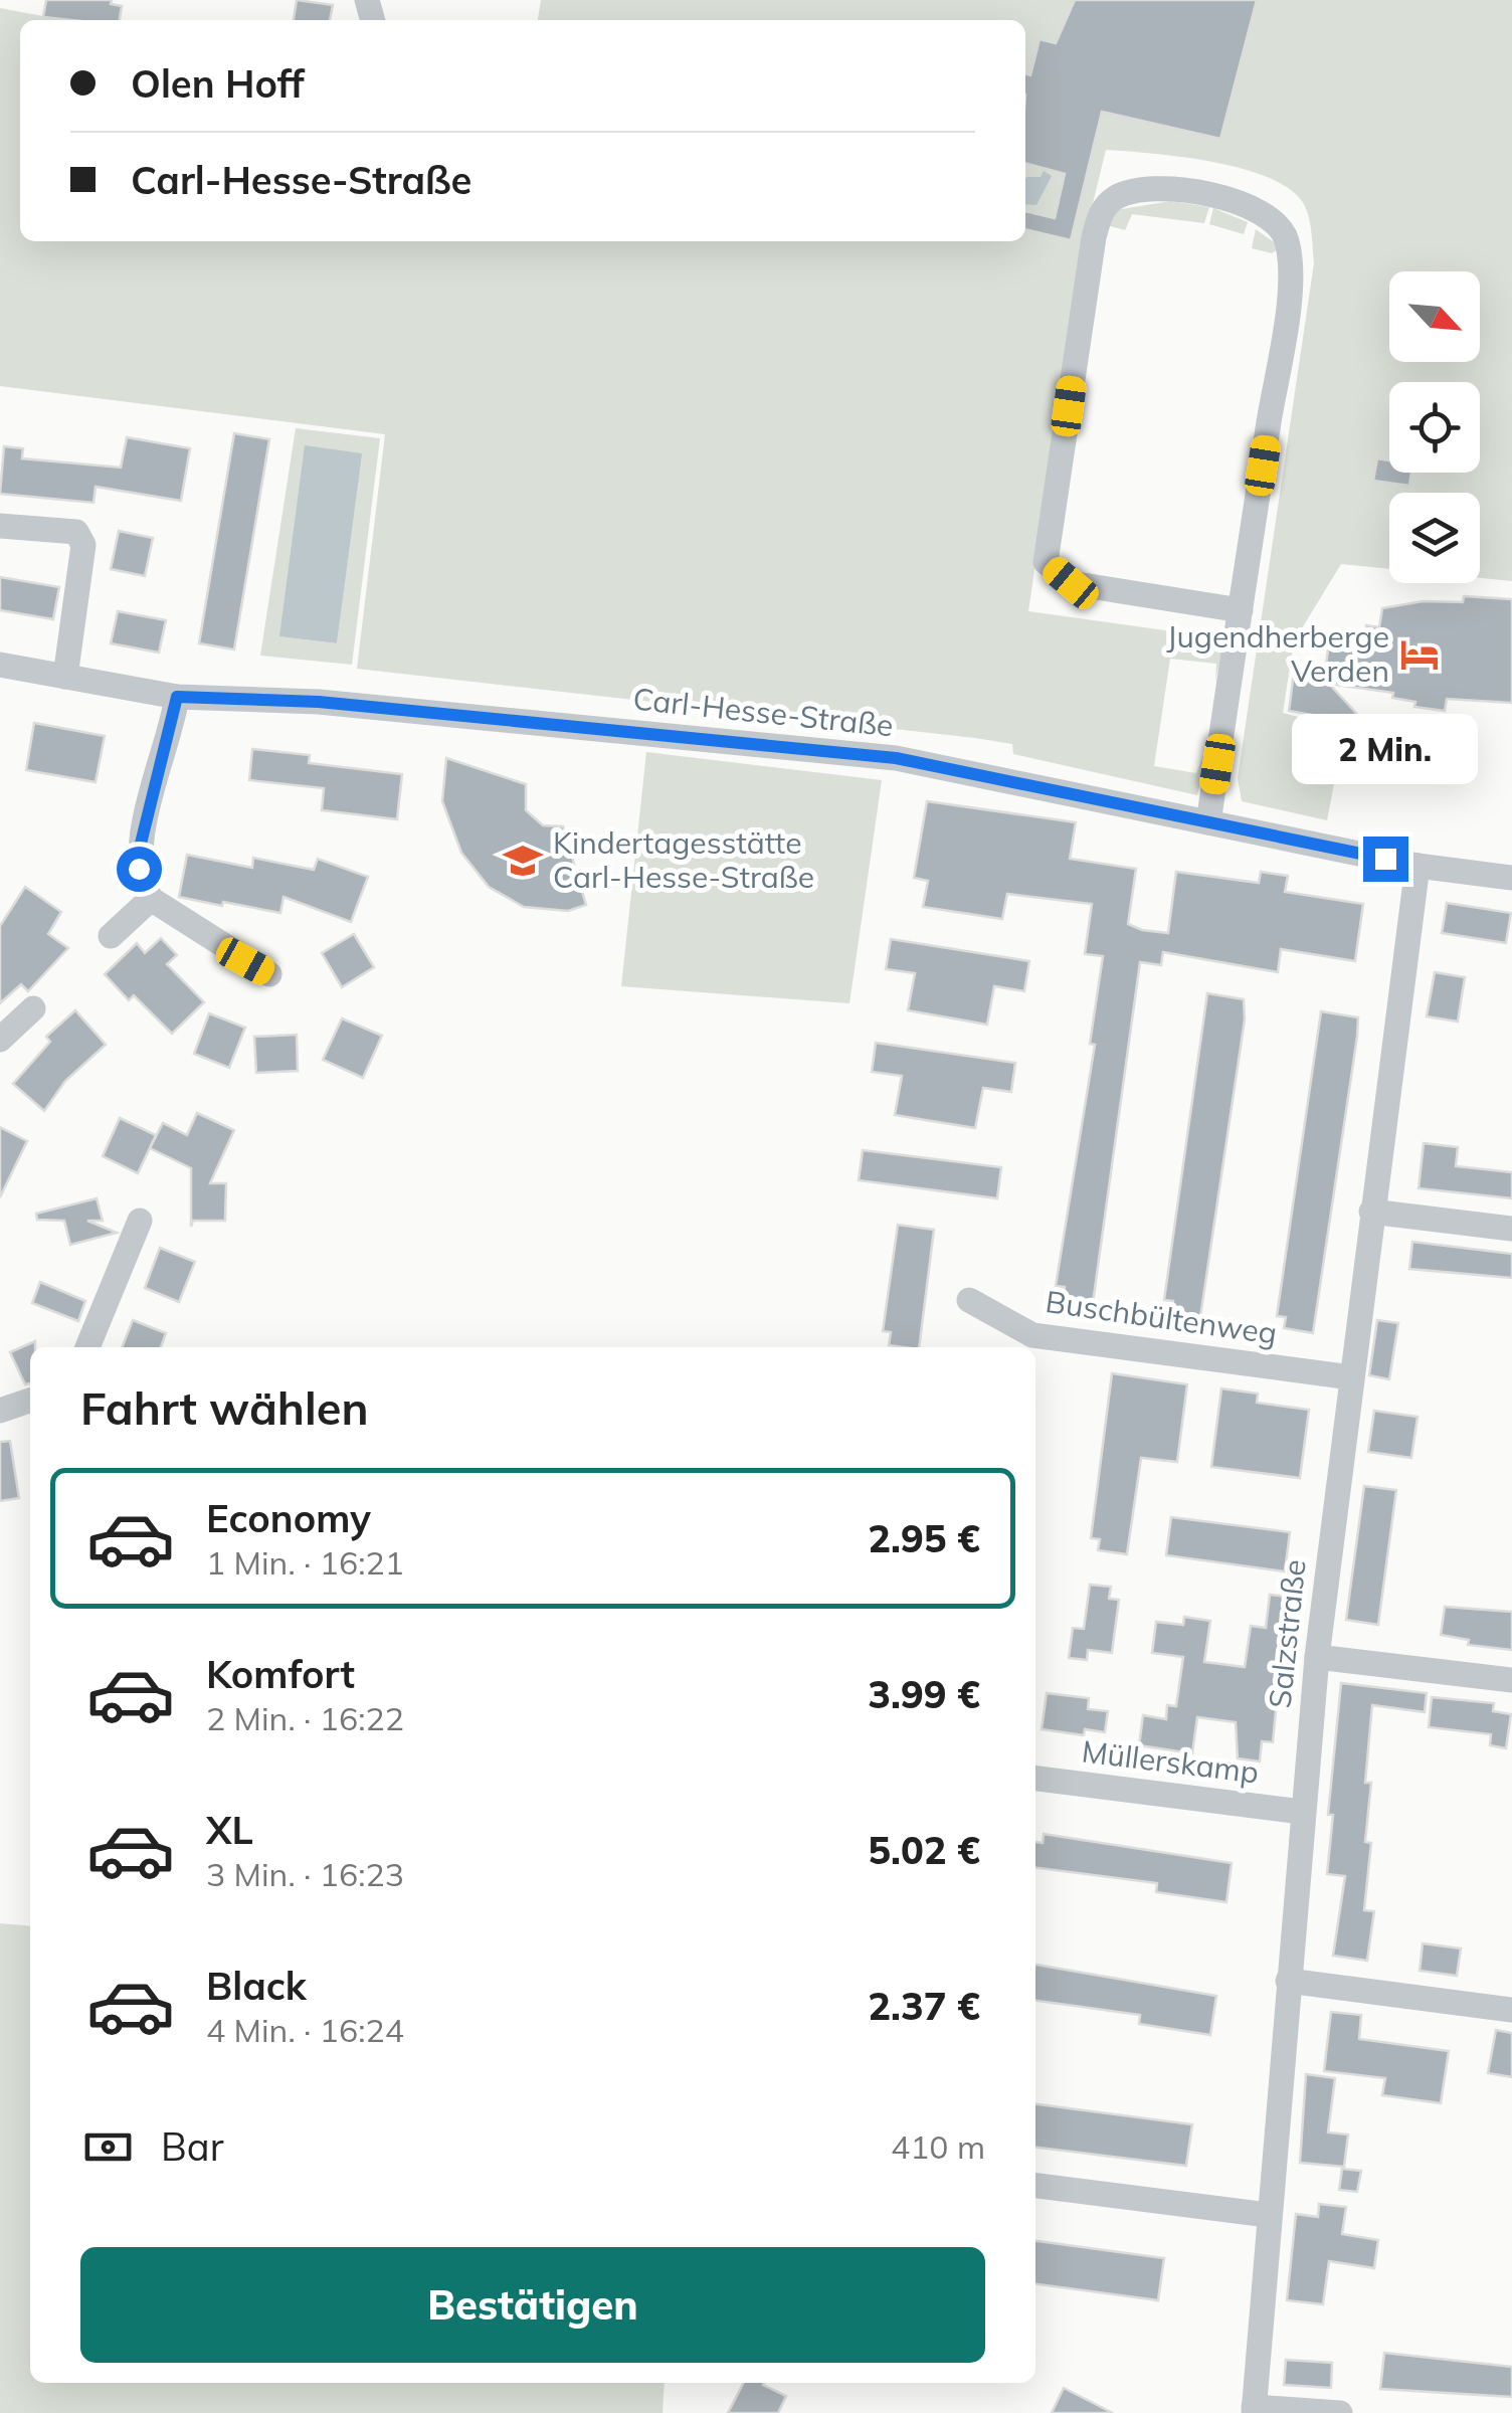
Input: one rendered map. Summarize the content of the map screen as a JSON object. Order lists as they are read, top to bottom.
{
  "streets": {
    "street": [
      "Carl-Hesse-Straße",
      "Buschbültenweg",
      "Salzstraße",
      "Müllerskamp"
    ]
  },
  "crossings": [
    ["Carl-Hesse-Straße", "Salzstraße"],
    ["Buschbültenweg", "Salzstraße"],
    ["Salzstraße", "Müllerskamp"]
  ],
  "places": {
    "hotel": ["Jugendherberge Verden"],
    "school or university": ["Kindertagesstätte Carl-Hesse-Straße"]
  },
  "north": "bottom right",
  "page": {
    "banner": ["Olen Hoff", "Carl-Hesse-Straße"],
    "bubble": "2 Min.",
    "heading": "Fahrt wählen",
    "list": [
      {
        "name": "Economy",
        "note": "1 Min. · 16:21",
        "value": "2.95 €"
      },
      {
        "name": "Komfort",
        "note": "2 Min. · 16:22",
        "value": "3.99 €"
      },
      {
        "name": "XL",
        "note": "3 Min. · 16:23",
        "value": "5.02 €"
      },
      {
        "name": "Black",
        "note": "4 Min. · 16:24",
        "value": "2.37 €"
      }
    ],
    "pay": ["Bar", "410 m"],
    "buttons": "Bestätigen"
  }
}
